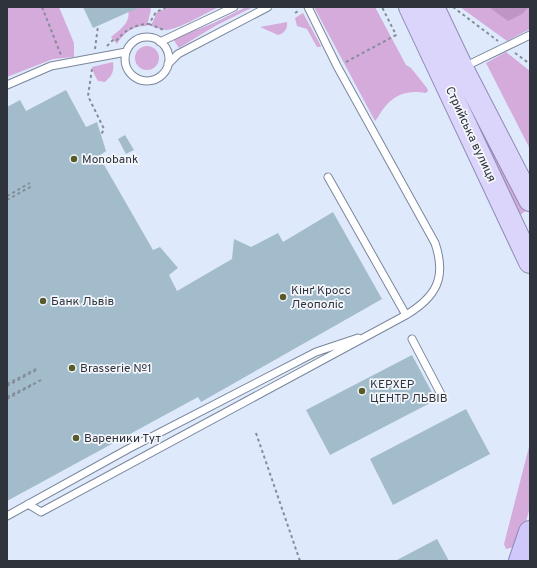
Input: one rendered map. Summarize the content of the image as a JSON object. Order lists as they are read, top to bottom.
{
  "streets": {
    "main road": ["Стрийська вулиця"]
  },
  "places": [
    "Monobank",
    "Кінґ Кросс Леополіс",
    "Банк Львів",
    "Brasserie №1",
    "КЕРХЕР ЦЕНТР ЛЬВІВ",
    "Вареники Тут"
  ]
}
